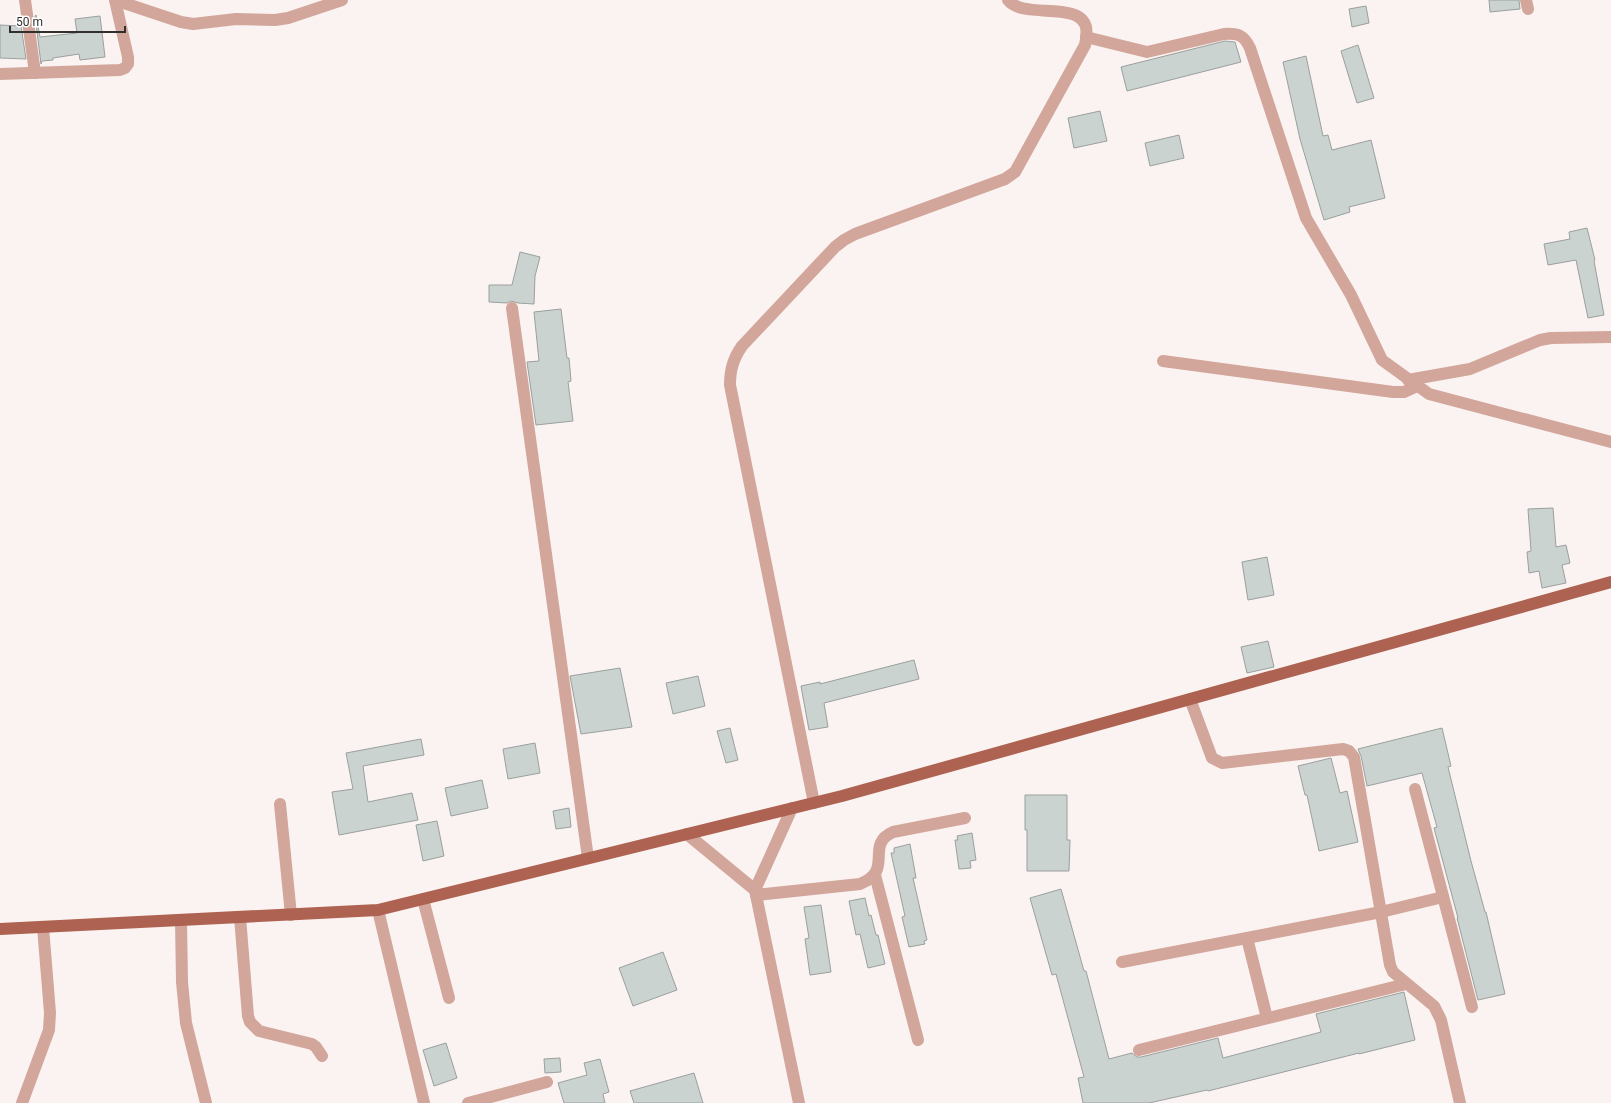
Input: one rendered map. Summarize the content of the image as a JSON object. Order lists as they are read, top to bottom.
{
  "scale_bar": "50 m"
}
